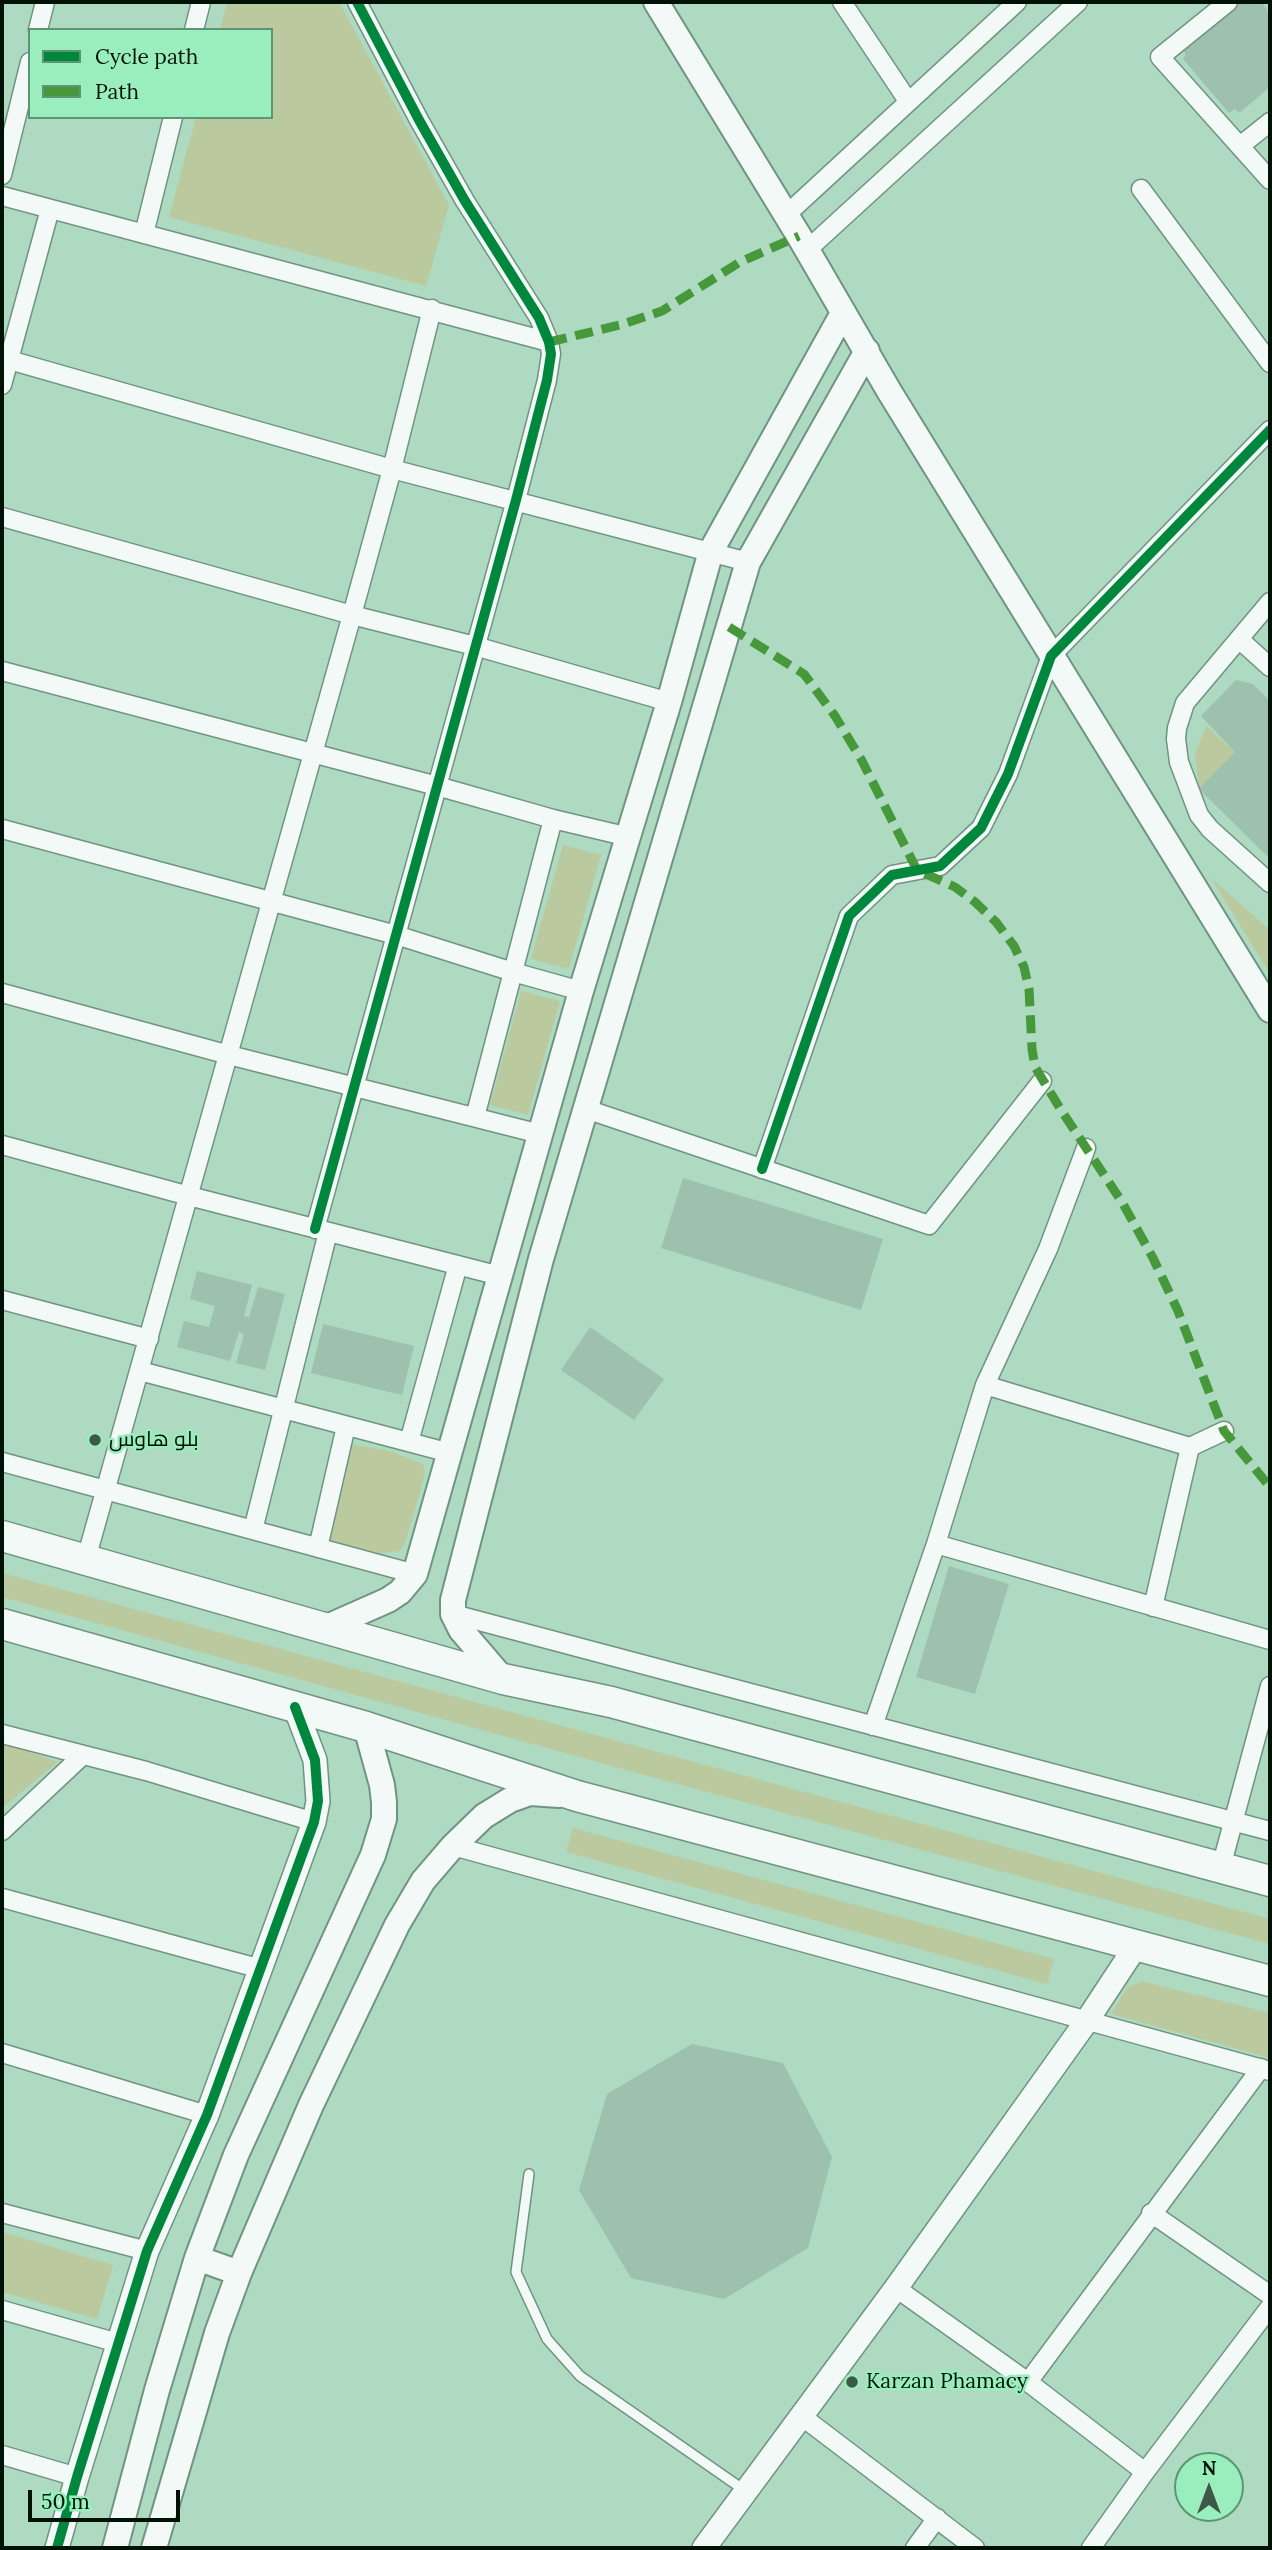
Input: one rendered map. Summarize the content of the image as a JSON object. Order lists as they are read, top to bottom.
{
  "places": ["بلو هاوس", "Karzan Phamacy"],
  "legend": ["Cycle path", "Path"],
  "scale_bar": "50 m",
  "north": "top"
}
